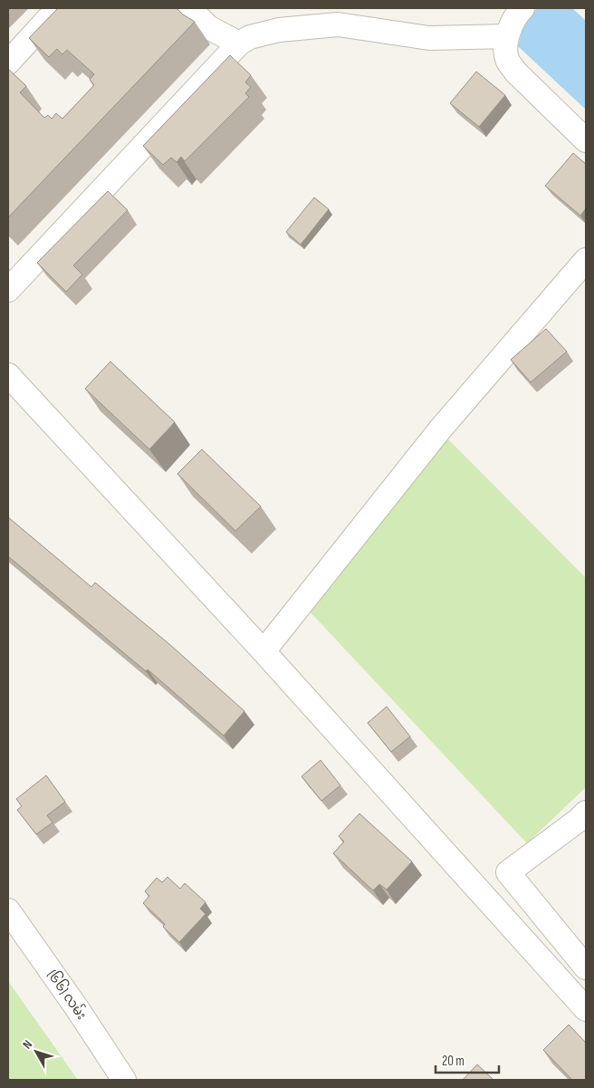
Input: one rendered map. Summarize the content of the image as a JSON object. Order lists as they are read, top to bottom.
{
  "streets": {
    "street": ["(၆၆) လမ်း"]
  },
  "scale_bar": "20 m",
  "north": "top left"
}
